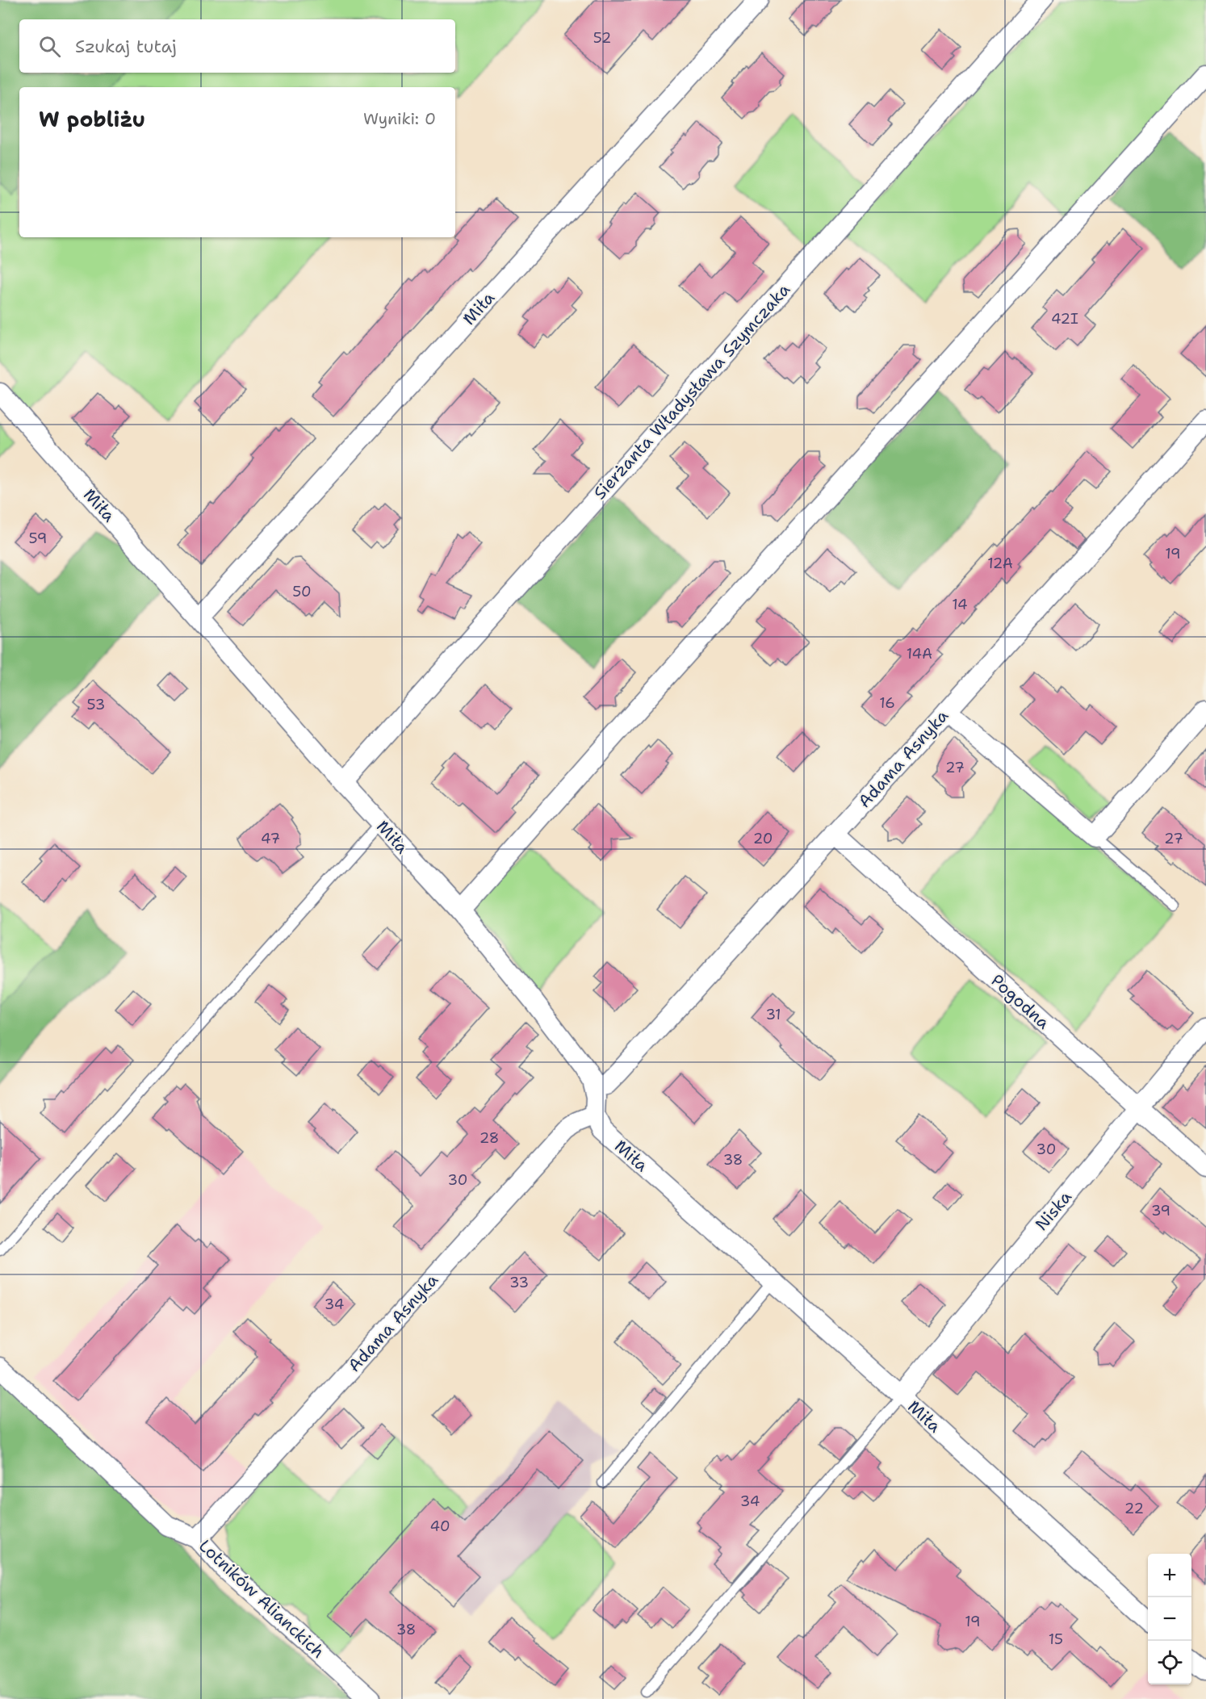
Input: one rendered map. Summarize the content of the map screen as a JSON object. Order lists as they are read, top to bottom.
{
  "streets": {
    "street": [
      "Miła",
      "Sierżanta Władysława Szymczaka",
      "Adama Asnyka",
      "Pogodna",
      "Niska",
      "Lotników Alianckich"
    ]
  },
  "crossings": [
    ["Miła", "Sierżanta Władysława Szymczaka"],
    ["Miła", "Adama Asnyka"],
    ["Miła", "Niska"],
    ["Adama Asnyka", "Pogodna"],
    ["Adama Asnyka", "Lotników Alianckich"],
    ["Pogodna", "Niska"]
  ],
  "house_numbers": [
    "52",
    "42I",
    "59",
    "19",
    "12A",
    "50",
    "14",
    "14A",
    "16",
    "53",
    "27",
    "47",
    "20",
    "27",
    "31",
    "28",
    "30",
    "38",
    "30",
    "39",
    "33",
    "34",
    "34",
    "22",
    "40",
    "19",
    "38",
    "15"
  ],
  "page": {
    "search": "Szukaj tutaj",
    "heading": ["W pobliżu", "Wyniki: 0"],
    "map_buttons": ["+", "−"]
  }
}
